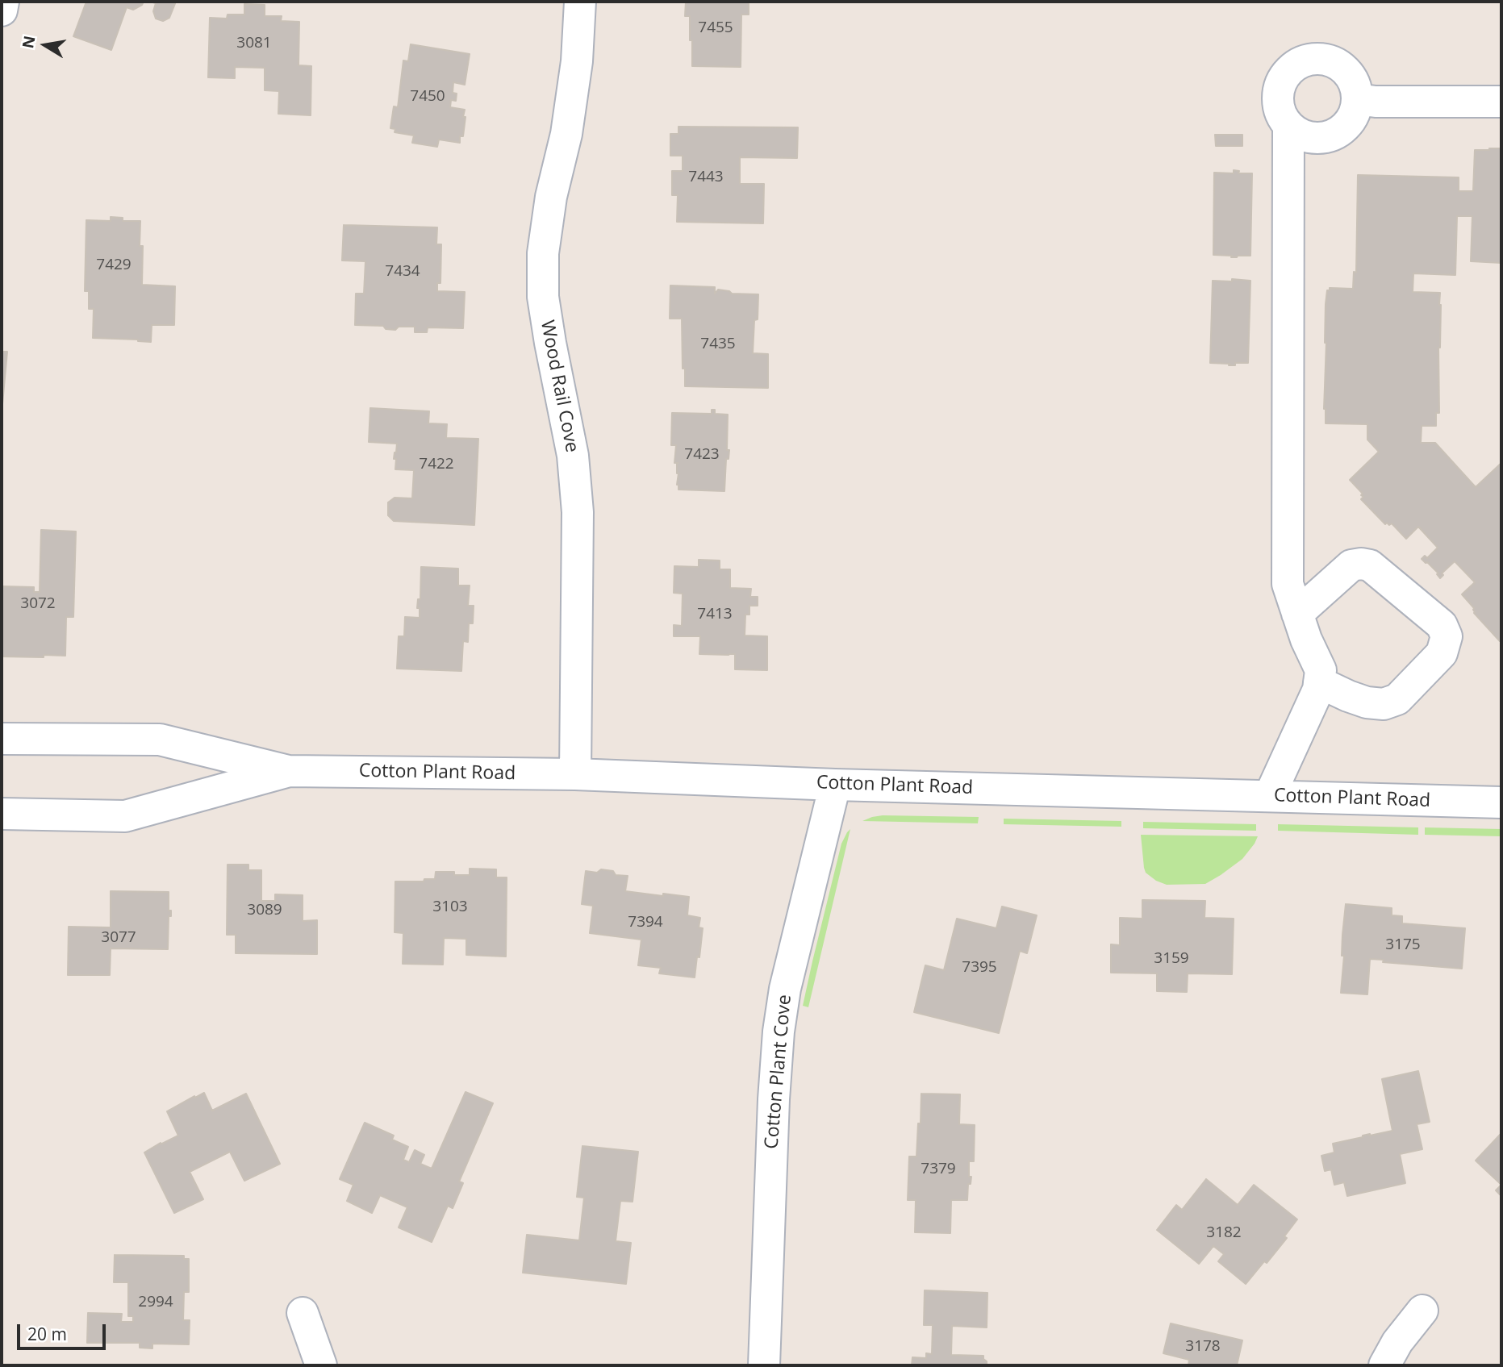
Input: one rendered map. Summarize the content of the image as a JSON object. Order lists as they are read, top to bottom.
{
  "streets": {
    "street": ["Wood Rail Cove", "Cotton Plant Road", "Cotton Plant Cove"]
  },
  "crossings": [
    ["Wood Rail Cove", "Cotton Plant Road"],
    ["Cotton Plant Road", "Cotton Plant Cove"]
  ],
  "house_numbers": [
    "7455",
    "3081",
    "7450",
    "7443",
    "7429",
    "7434",
    "7435",
    "7423",
    "7422",
    "3072",
    "7413",
    "3103",
    "3089",
    "7394",
    "3077",
    "3175",
    "3159",
    "7395",
    "7379",
    "3182",
    "2994",
    "3178"
  ],
  "scale_bar": "20 m",
  "north": "left"
}
